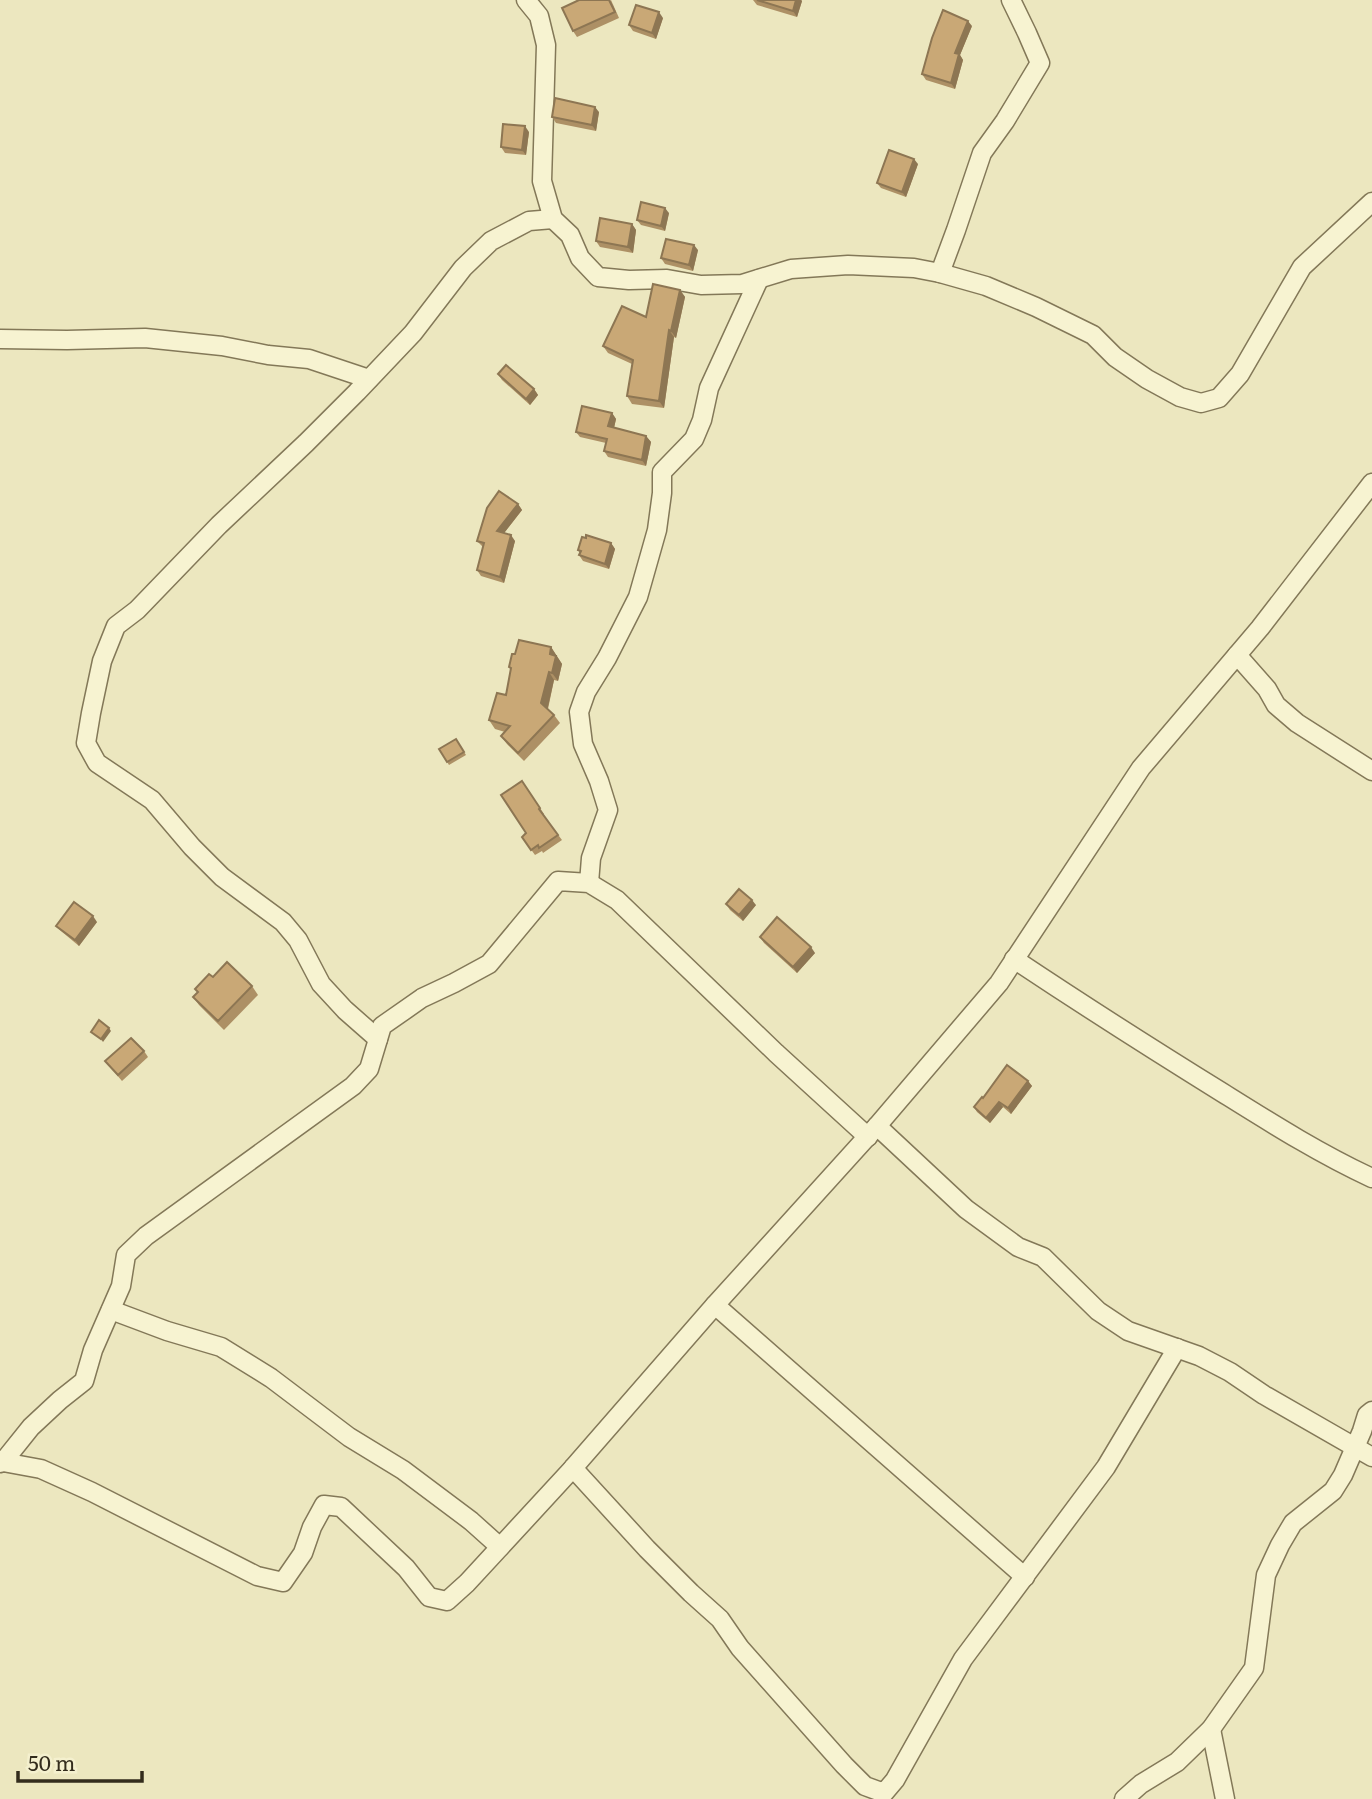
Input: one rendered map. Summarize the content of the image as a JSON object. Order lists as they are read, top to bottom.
{
  "scale_bar": "50 m"
}
